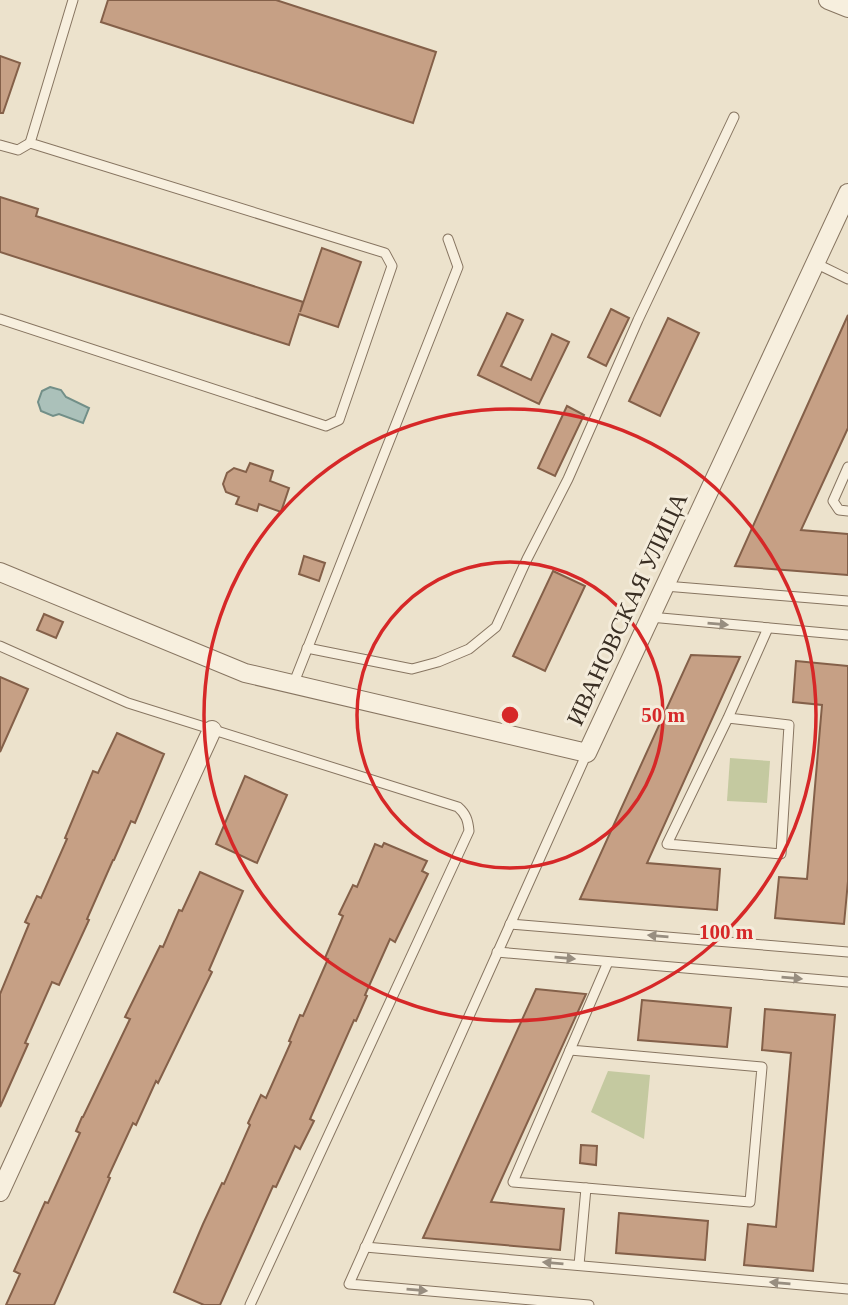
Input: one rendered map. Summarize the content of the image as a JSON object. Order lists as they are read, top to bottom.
{
  "streets": {
    "street": ["ИВАНОВСКАЯ УЛИЦА"]
  },
  "rings": ["50 m", "100 m"]
}
